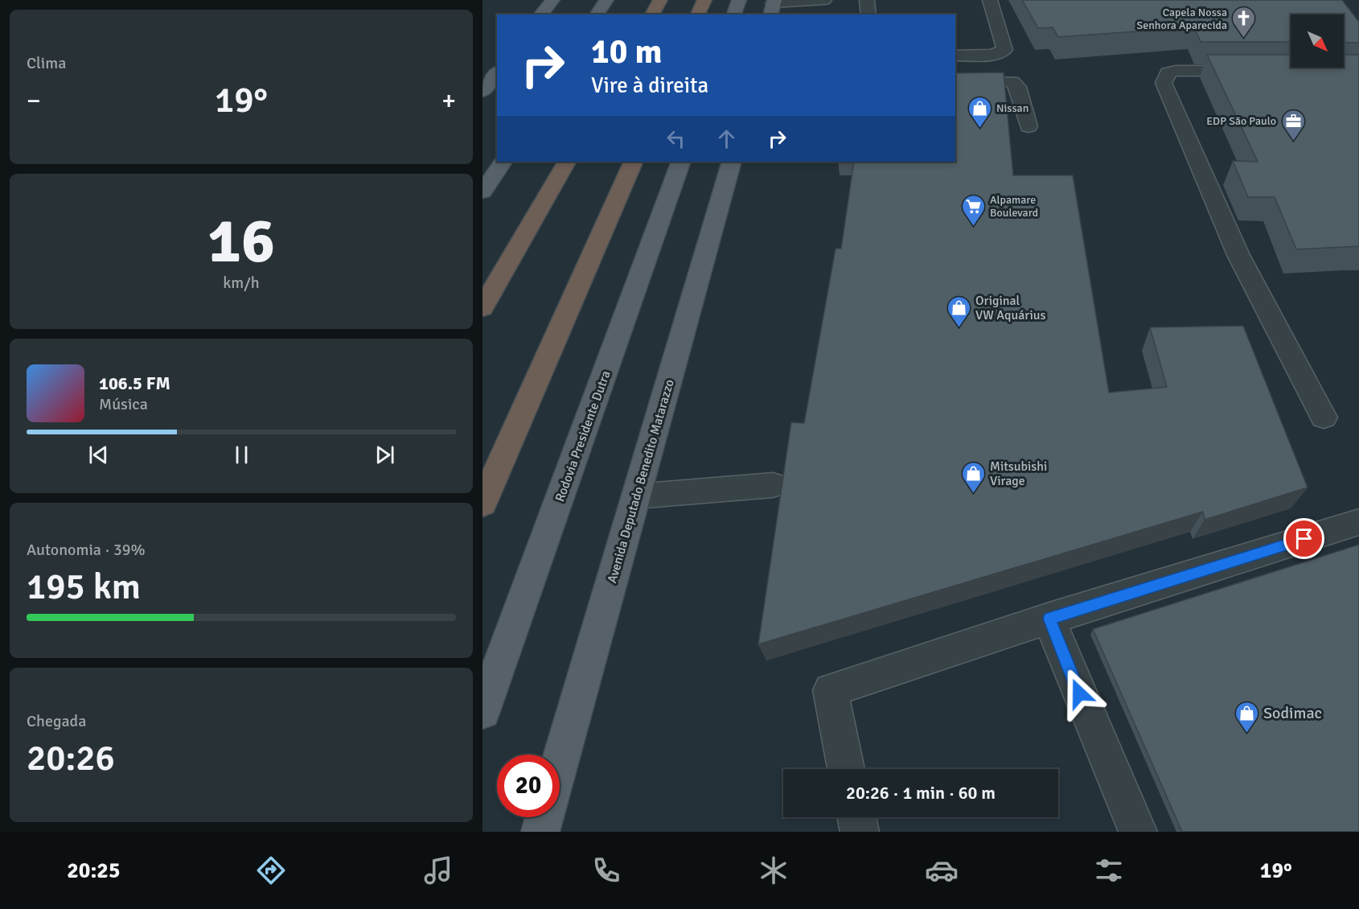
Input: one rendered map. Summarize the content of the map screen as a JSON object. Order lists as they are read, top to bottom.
{
  "streets": {
    "main road": ["Rodovia Presidente Dutra", "Avenida Deputado Benedito Matarazzo"]
  },
  "places": {
    "church": ["Capela Nossa Senhora Aparecida"],
    "shop": [
      "Nissan",
      "Original VW Aquárius",
      "Mitsubishi Virage",
      "Sodimac"
    ],
    "office": ["EDP São Paulo"],
    "supermarket": ["Alpamare Boulevard"]
  },
  "north": "bottom right",
  "page": {
    "tile": [
      "Clima",
      ["16", "km/h"],
      ["Autonomia · 39%", "195 km"],
      ["Chegada", "20:26"]
    ],
    "turn": ["10 m", "Vire à direita"],
    "heat": ["−", "19°", "+"],
    "song": ["106.5 FM", "Música"],
    "limit": "20",
    "trip": "20:26 · 1 min · 60 m",
    "tabs": ["20:25", "19°"]
  }
}
